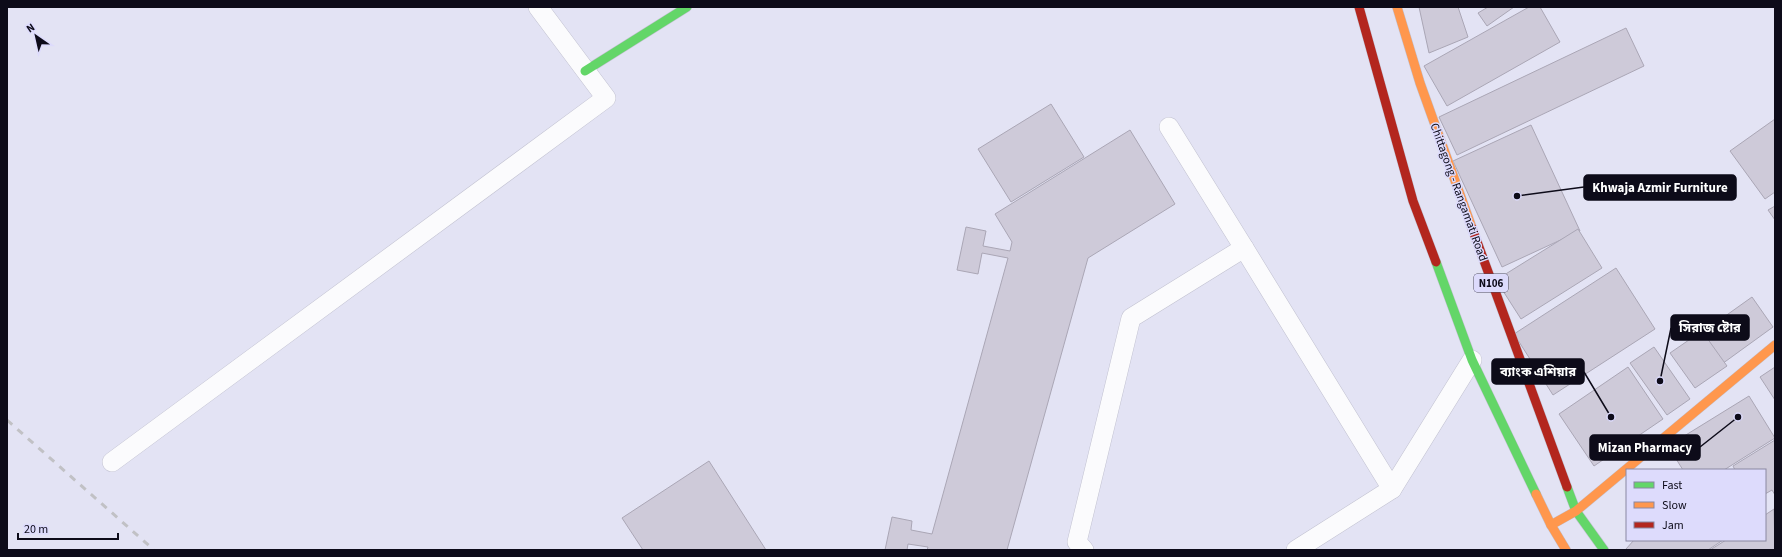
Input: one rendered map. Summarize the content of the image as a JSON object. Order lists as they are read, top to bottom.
{
  "streets": {
    "main road": ["Chittagong - Rangamati Road", "N106"]
  },
  "places": [
    "Khwaja Azmir Furniture",
    "সিরাজ ষ্টোর",
    "ব্যাংক এশিয়ার",
    "Mizan Pharmacy"
  ],
  "legend": ["Fast", "Slow", "Jam"],
  "scale_bar": "20 m",
  "north": "top left"
}
